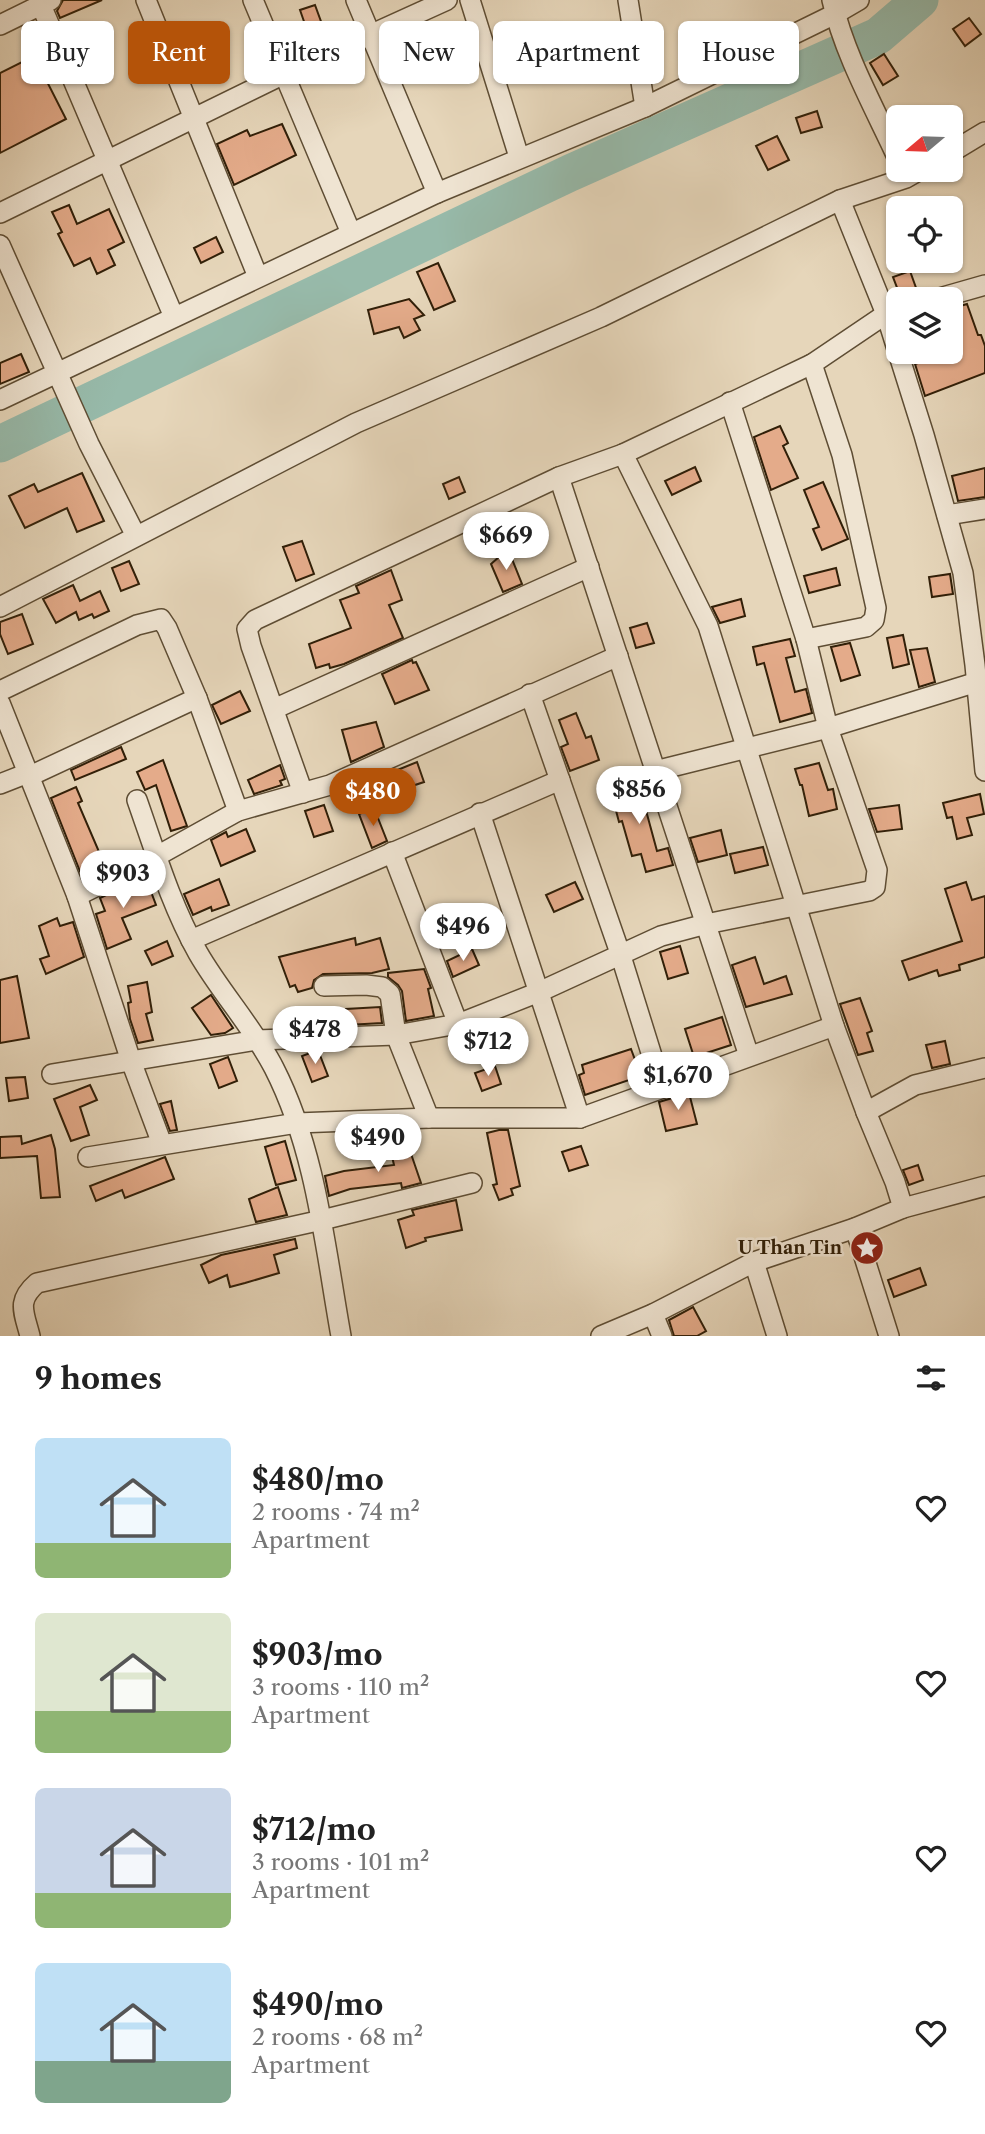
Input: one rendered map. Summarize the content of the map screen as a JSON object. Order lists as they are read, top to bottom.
{
  "places": {
    "place": ["U Than Tin"]
  },
  "north": "left",
  "page": {
    "chip": [
      "Buy",
      "Rent",
      "Filters",
      "New",
      "Apartment",
      "House"
    ],
    "price": [
      "$669",
      "$856",
      "$480",
      "$903",
      "$496",
      "$478",
      "$712",
      "$1,670",
      "$490"
    ],
    "heading": "9 homes",
    "list": [
      {
        "name": "$480/mo",
        "note": "2 rooms · 74 m² · Apartment"
      },
      {
        "name": "$903/mo",
        "note": "3 rooms · 110 m² · Apartment"
      },
      {
        "name": "$712/mo",
        "note": "3 rooms · 101 m² · Apartment"
      },
      {
        "name": "$490/mo",
        "note": "2 rooms · 68 m² · Apartment"
      }
    ]
  }
}
